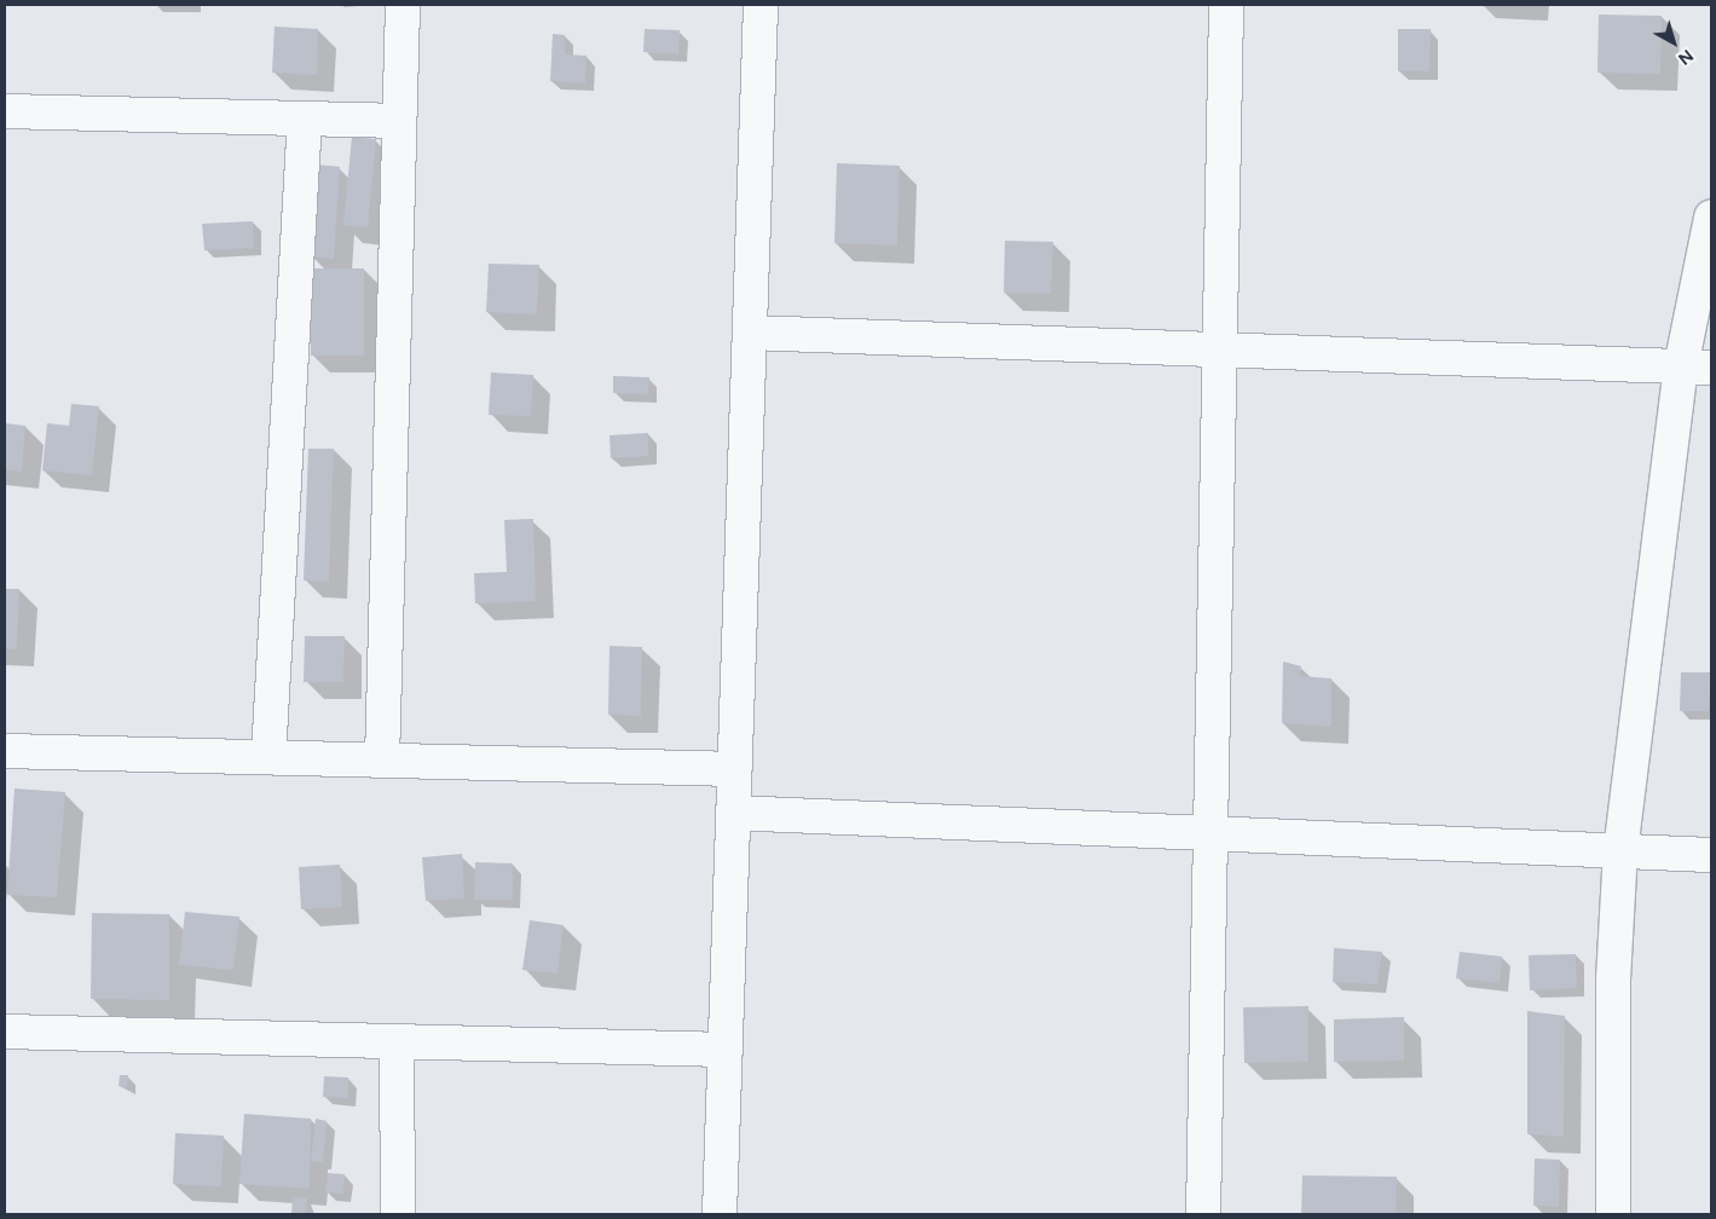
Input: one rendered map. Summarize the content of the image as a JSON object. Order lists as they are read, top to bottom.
{
  "north": "bottom right"
}
